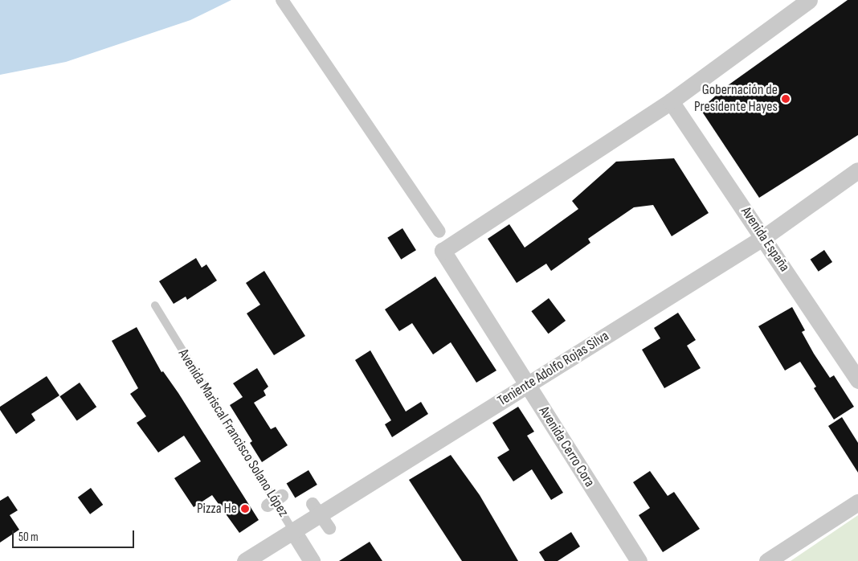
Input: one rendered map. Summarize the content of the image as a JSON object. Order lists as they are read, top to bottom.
{
  "streets": {
    "street": [
      "Avenida España",
      "Teniente Adolfo Rojas Silva",
      "Avenida Mariscal Francisco Solano López",
      "Avenida Cerro Cora"
    ]
  },
  "crossings": [
    ["Avenida España", "Teniente Adolfo Rojas Silva"],
    ["Avenida España", "Avenida Cerro Cora"],
    ["Teniente Adolfo Rojas Silva", "Avenida Mariscal Francisco Solano López"],
    ["Teniente Adolfo Rojas Silva", "Avenida Cerro Cora"]
  ],
  "places": ["Gobernación de Presidente Hayes", "Pizza He"],
  "scale_bar": "50 m"
}
